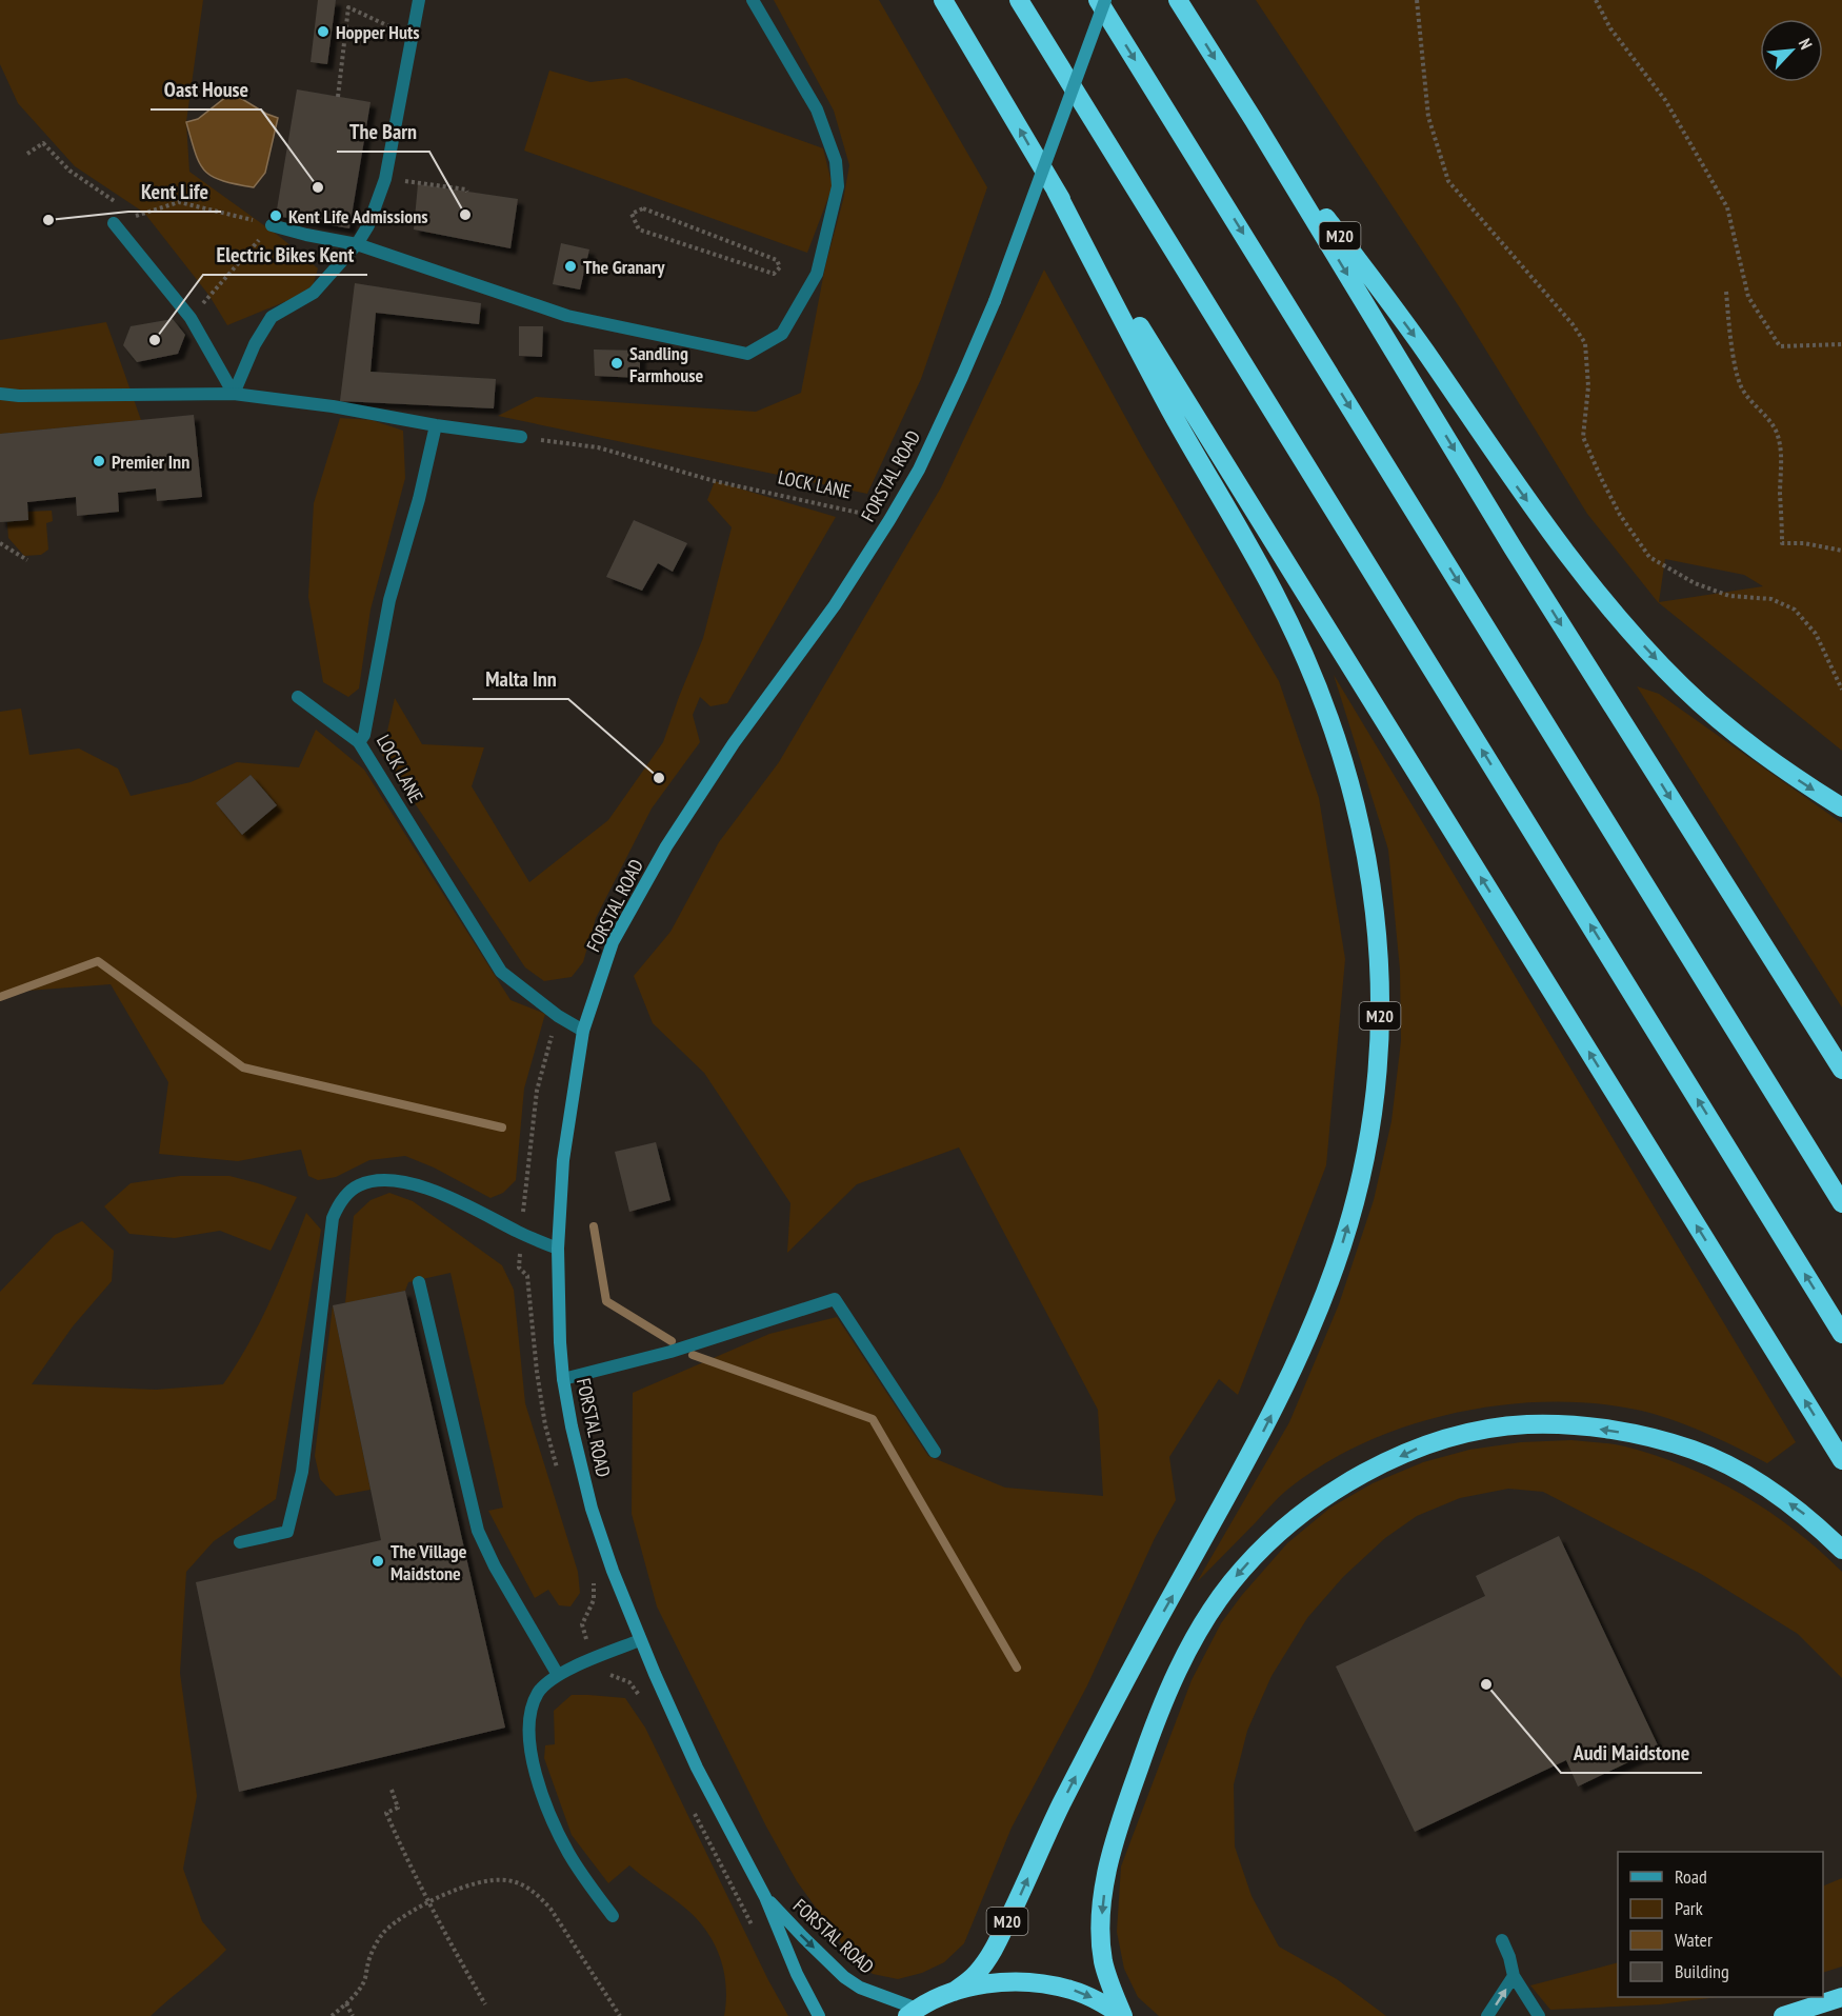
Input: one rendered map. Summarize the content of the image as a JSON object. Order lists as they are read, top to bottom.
{
  "streets": {
    "highway": ["M20"],
    "street": ["FORSTAL ROAD", "LOCK LANE"]
  },
  "crossings": [
    ["FORSTAL ROAD", "LOCK LANE"]
  ],
  "places": [
    "Hopper Huts",
    "Oast House",
    "The Barn",
    "Kent Life Admissions",
    "Kent Life",
    "The Granary",
    "Electric Bikes Kent",
    "Sandling Farmhouse",
    "Premier Inn",
    "Malta Inn",
    "The Village Maidstone",
    "Audi Maidstone"
  ],
  "legend": [
    "Road",
    "Park",
    "Water",
    "Building"
  ],
  "north": "top right"
}
